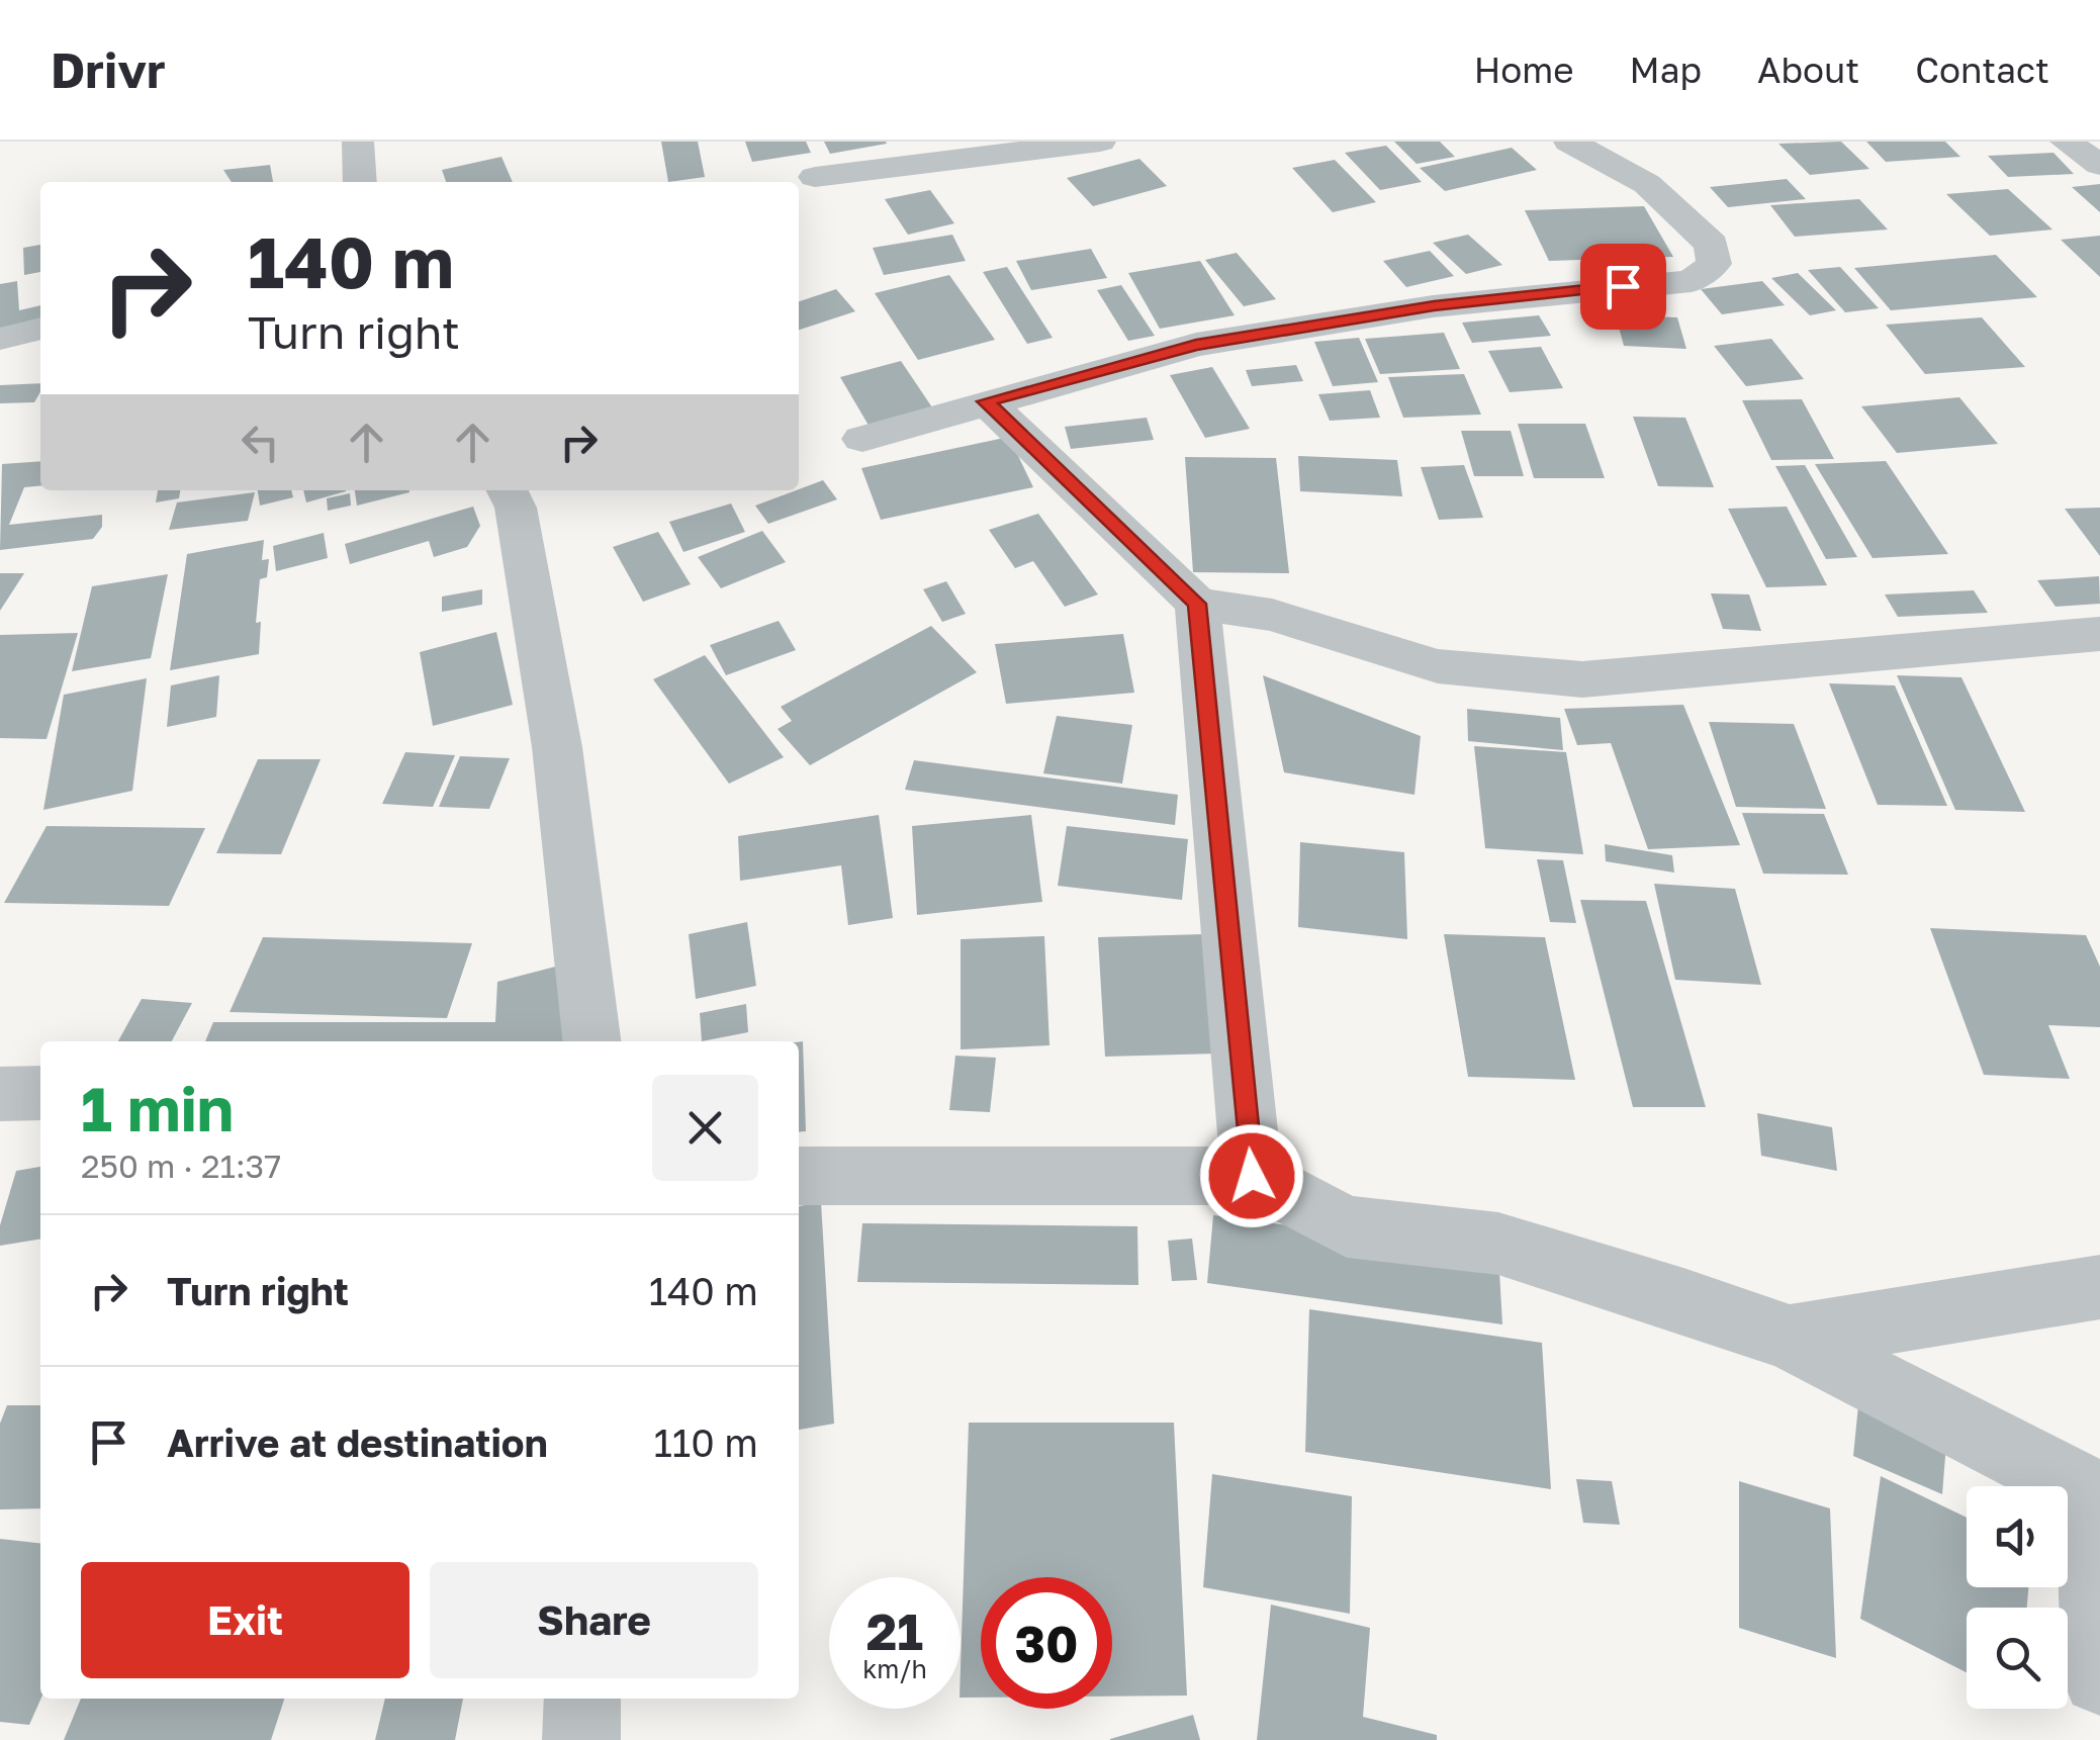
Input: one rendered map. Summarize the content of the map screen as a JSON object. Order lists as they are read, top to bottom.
{
  "page": {
    "header": "Drivr",
    "nav": [
      "Home",
      "Map",
      "About",
      "Contact"
    ],
    "turn": ["140 m", "Turn right"],
    "heading": ["1 min", "250 m · 21:37"],
    "list": [
      {
        "name": "Turn right",
        "value": "140 m"
      },
      {
        "name": "Arrive at destination",
        "value": "110 m"
      }
    ],
    "buttons": ["Exit", "Share"],
    "speed": "21 km/h",
    "limit": "30"
  }
}
